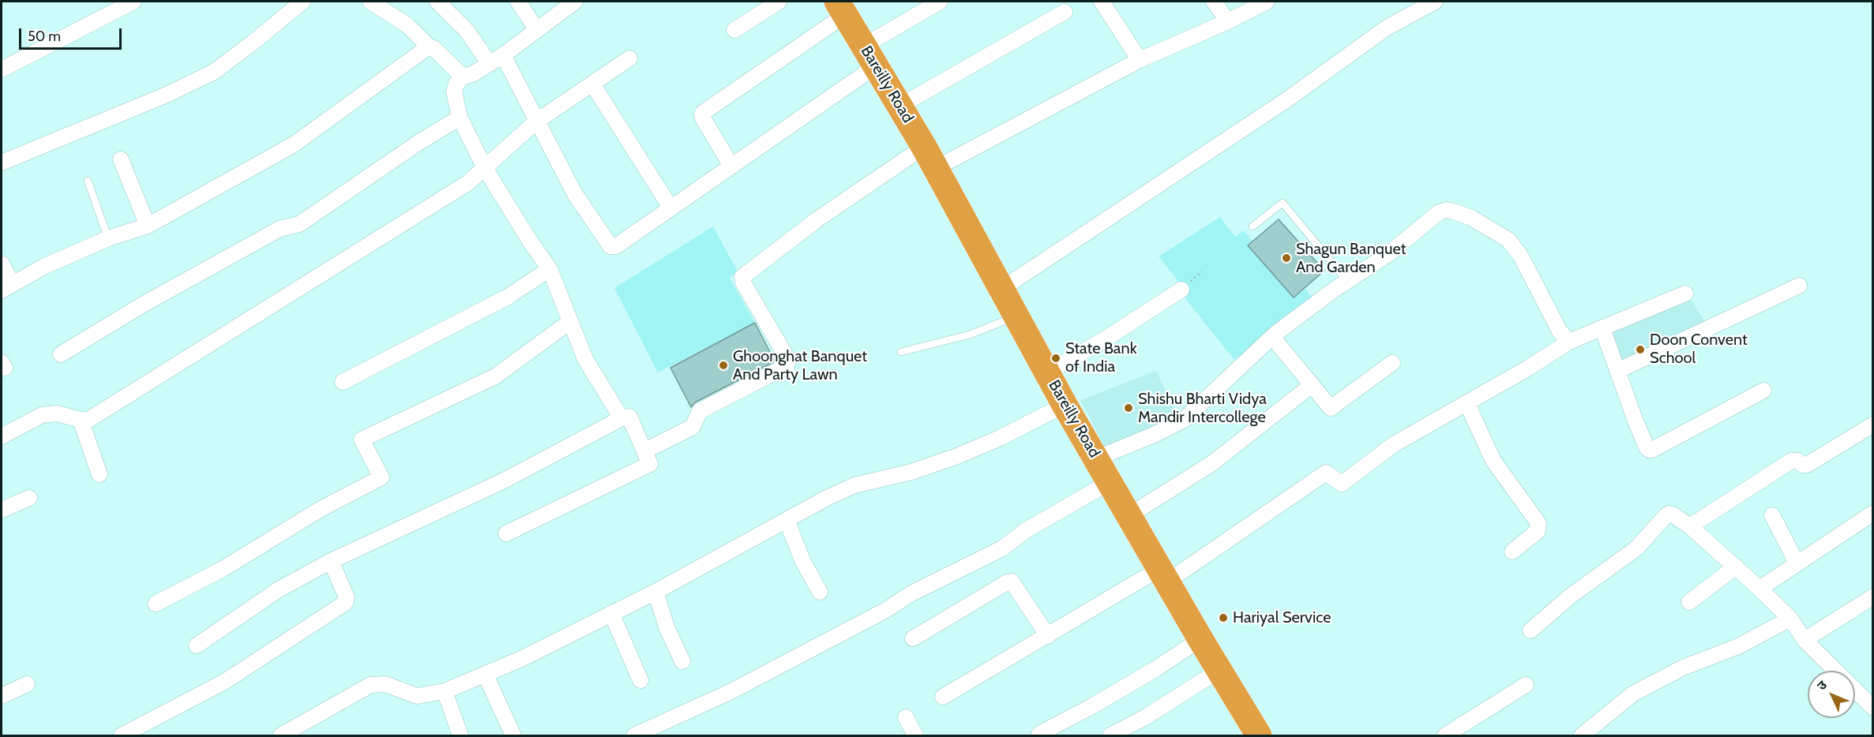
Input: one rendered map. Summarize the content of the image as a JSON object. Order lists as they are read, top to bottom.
{
  "streets": {
    "highway": ["Bareilly Road"]
  },
  "places": [
    "Shagun Banquet And Garden",
    "Doon Convent School",
    "State Bank of India",
    "Ghoonghat Banquet And Party Lawn",
    "Shishu Bharti Vidya Mandir Intercollege",
    "Hariyal Service"
  ],
  "scale_bar": "50 m",
  "north": "top left"
}
